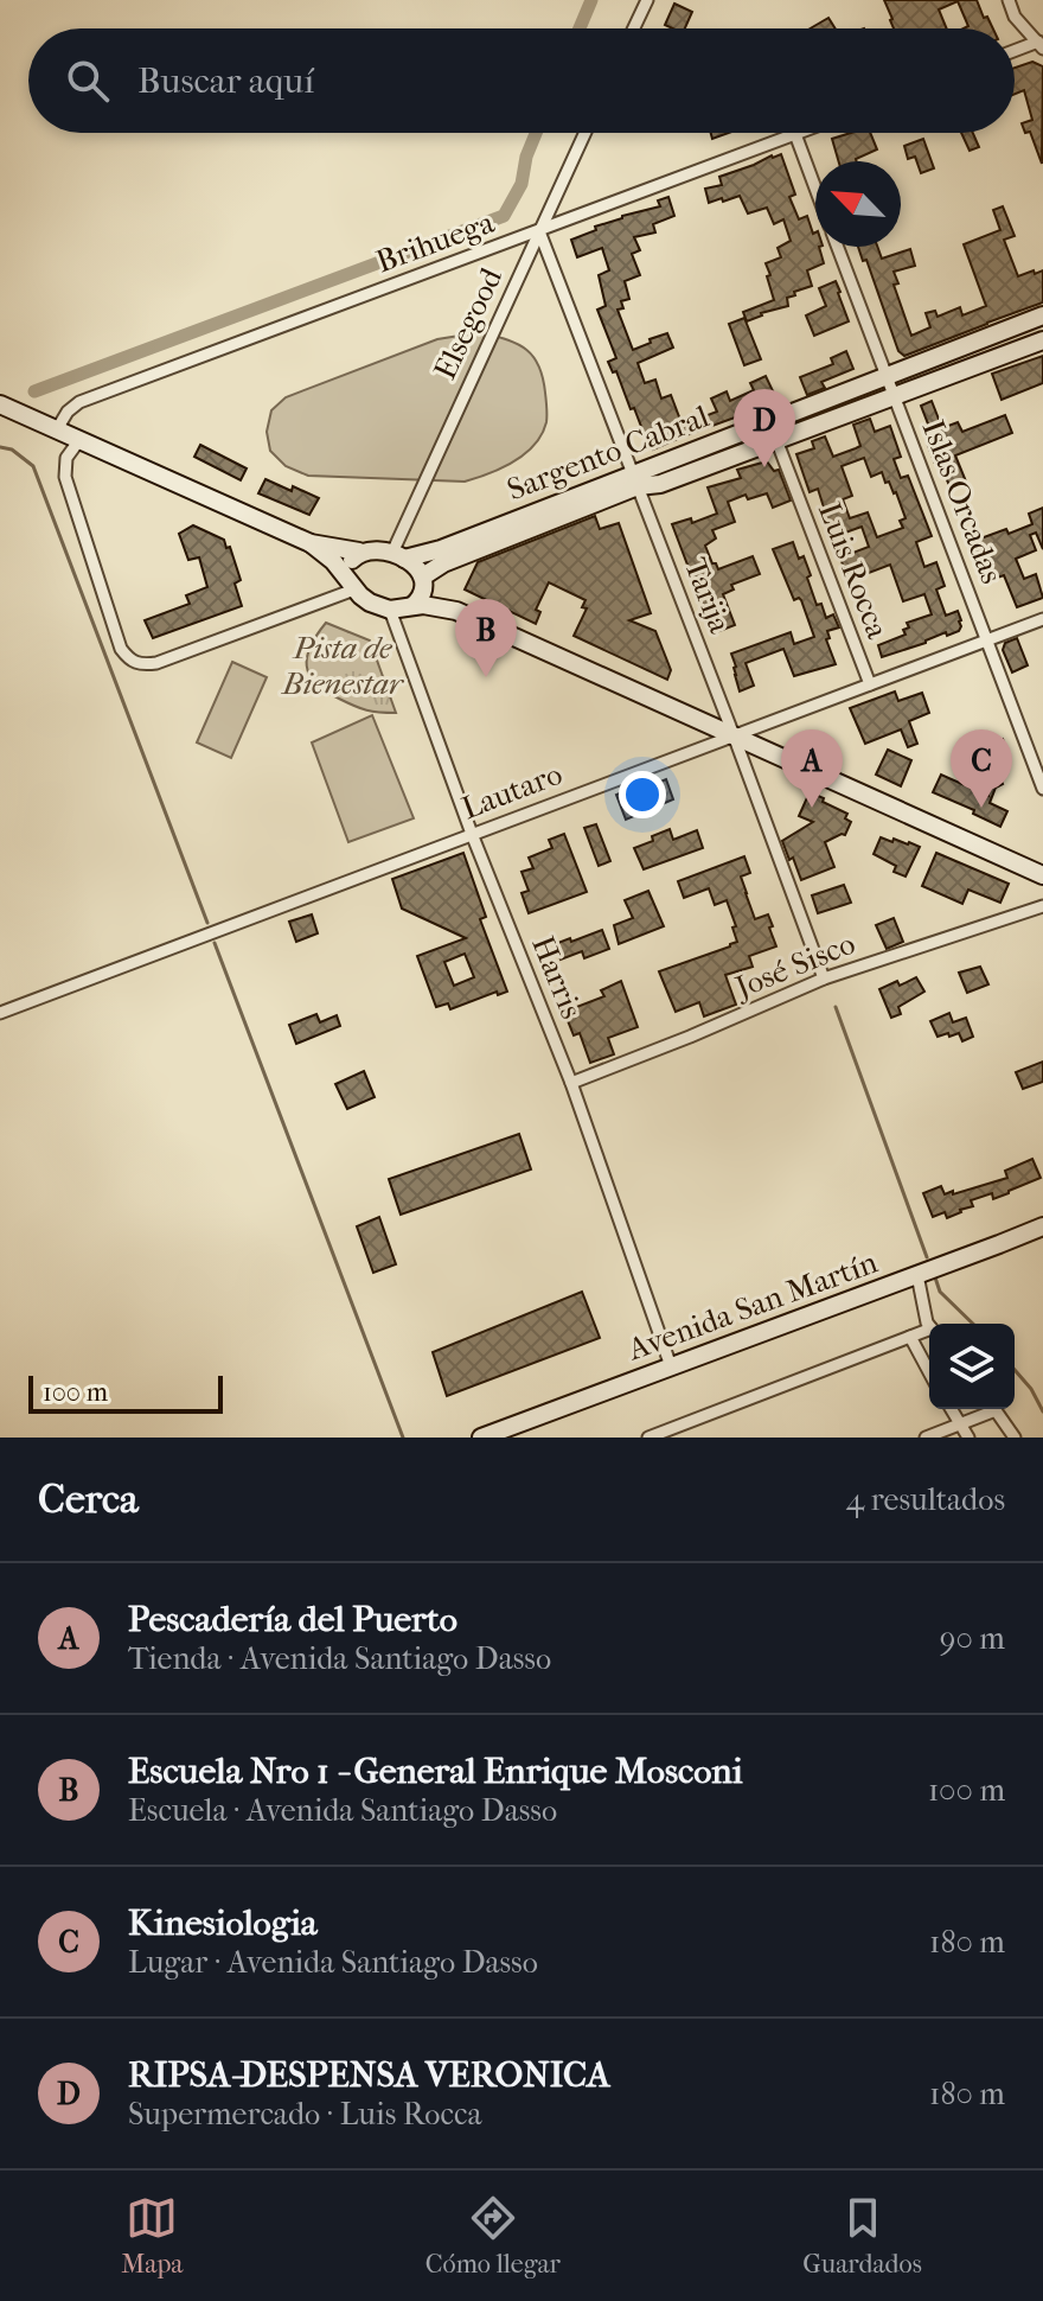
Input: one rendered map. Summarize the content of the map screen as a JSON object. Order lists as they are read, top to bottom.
{
  "streets": {
    "street": [
      "Brihuega",
      "Elsegood",
      "Sargento Cabral",
      "Islas Orcadas",
      "Luis Rocca",
      "Tarija",
      "Lautaro",
      "José Sisco",
      "Harris",
      "Avenida San Martín"
    ]
  },
  "crossings": [
    ["Brihuega", "Elsegood"],
    ["Brihuega", "Islas Orcadas"],
    ["Brihuega", "Tarija"],
    ["Elsegood", "Sargento Cabral"],
    ["Elsegood", "Tarija"],
    ["Elsegood", "Harris"],
    ["Sargento Cabral", "Islas Orcadas"],
    ["Sargento Cabral", "Luis Rocca"],
    ["Sargento Cabral", "Tarija"],
    ["Sargento Cabral", "Harris"],
    ["Islas Orcadas", "Lautaro"],
    ["Luis Rocca", "Lautaro"],
    ["Tarija", "Lautaro"],
    ["Tarija", "José Sisco"],
    ["Lautaro", "Harris"],
    ["José Sisco", "Harris"],
    ["Harris", "Avenida San Martín"]
  ],
  "parks": ["Pista de Bienestar"],
  "scale_bar": "100 m",
  "north": "top left",
  "page": {
    "search": "Buscar aquí",
    "pins": [
      "D",
      "B",
      "A",
      "C"
    ],
    "scale": "100 m",
    "heading": ["Cerca", "4 resultados"],
    "list": [
      {
        "mark": "A",
        "name": "Pescadería del Puerto",
        "note": "Tienda · Avenida Santiago Dasso",
        "value": "90 m"
      },
      {
        "mark": "B",
        "name": "Escuela Nro 1 - General Enrique Mosconi",
        "note": "Escuela · Avenida Santiago Dasso",
        "value": "100 m"
      },
      {
        "mark": "C",
        "name": "Kinesiologia",
        "note": "Lugar · Avenida Santiago Dasso",
        "value": "180 m"
      },
      {
        "mark": "D",
        "name": "RIPSA-DESPENSA VERONICA",
        "note": "Supermercado · Luis Rocca",
        "value": "180 m"
      }
    ],
    "nav": ["Mapa", "Cómo llegar", "Guardados"]
  }
}
